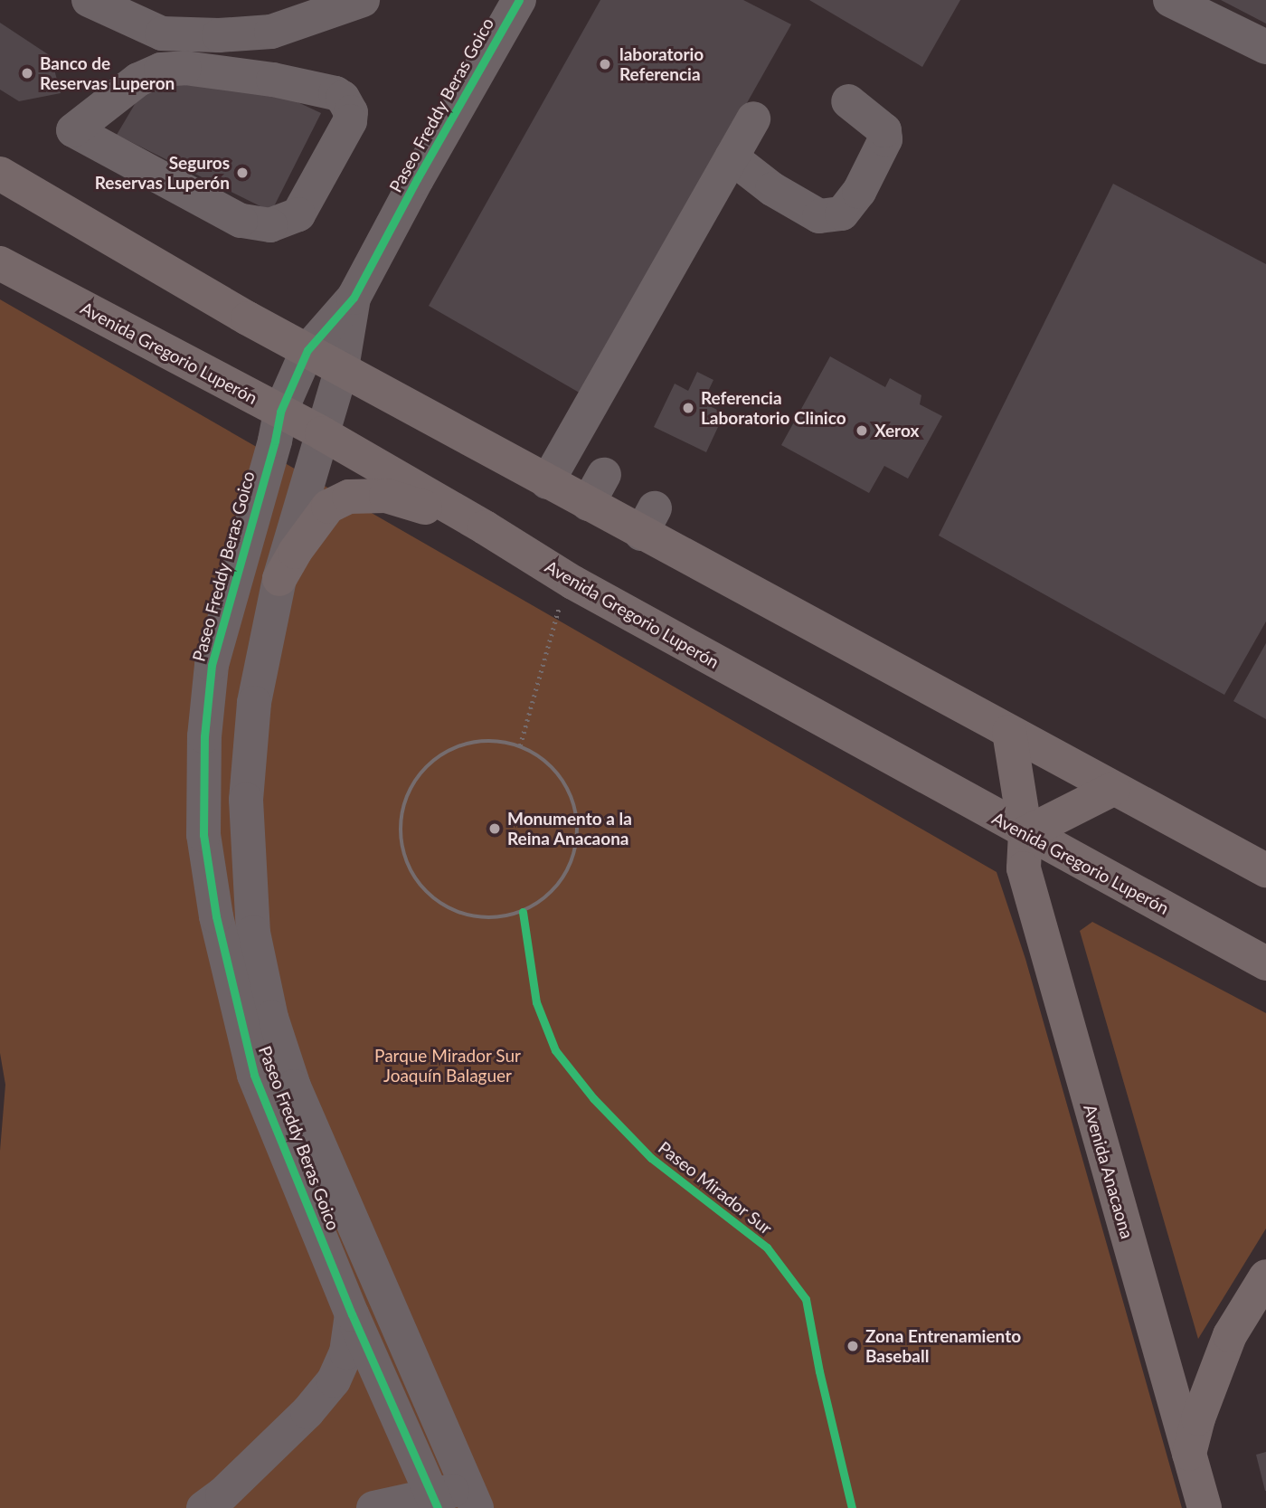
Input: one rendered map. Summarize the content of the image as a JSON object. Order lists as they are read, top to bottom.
{
  "streets": {
    "main road": ["Avenida Gregorio Luperón", "Avenida Anacaona"],
    "street": ["Paseo Freddy Beras Goico"],
    "cycle path": ["Paseo Mirador Sur"]
  },
  "crossings": [
    ["Paseo Freddy Beras Goico", "Avenida Gregorio Luperón"],
    ["Avenida Gregorio Luperón", "Avenida Anacaona"]
  ],
  "parks": ["Parque Mirador Sur Joaquín Balaguer"],
  "places": [
    "laboratorio Referencia",
    "Banco de Reservas Luperon",
    "Seguros Reservas Luperón",
    "Referencia Laboratorio Clinico",
    "Xerox",
    "Monumento a la Reina Anacaona",
    "Zona Entrenamiento Baseball"
  ]
}
